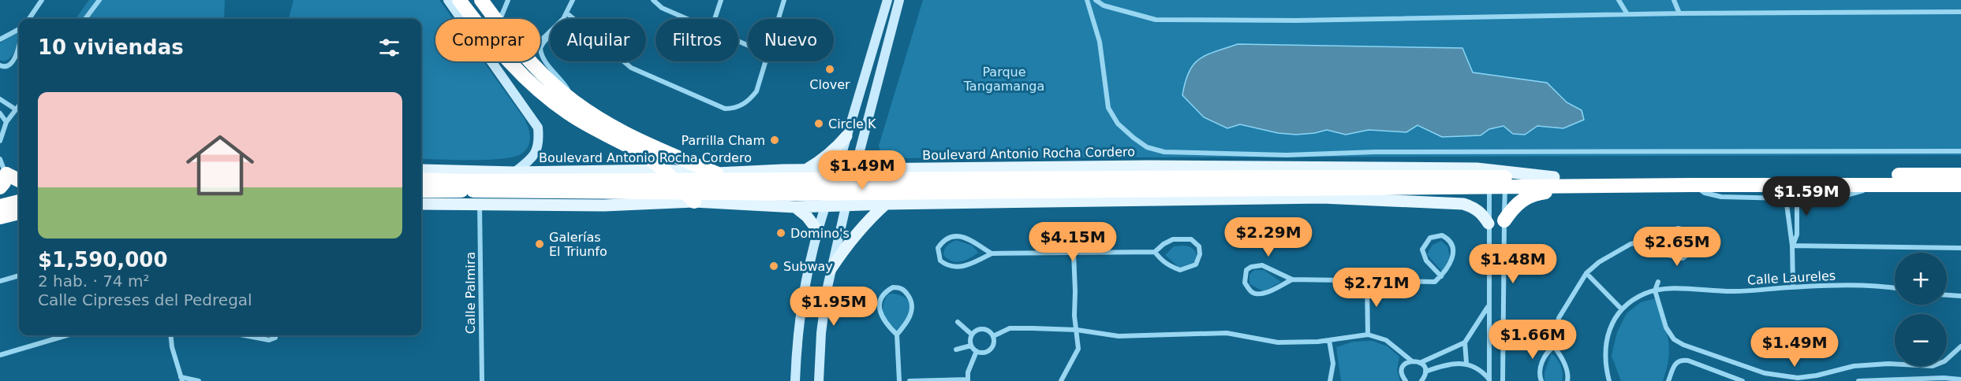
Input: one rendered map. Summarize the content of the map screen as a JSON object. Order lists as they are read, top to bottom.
{
  "streets": {
    "main road": ["Boulevard Antonio Rocha Cordero"],
    "street": ["Calle Laureles", "Calle Palmira"]
  },
  "parks": ["Parque Tangamanga"],
  "places": [
    "Clover",
    "Circle K",
    "Parrilla Cham",
    "Domino's",
    "Galerías El Triunfo",
    "Subway"
  ],
  "page": {
    "chip": [
      "Comprar",
      "Alquilar",
      "Filtros",
      "Nuevo"
    ],
    "heading": "10 viviendas",
    "list": [
      {
        "name": "$1,590,000",
        "note": "2 hab. · 74 m² · Calle Cipreses del Pedregal"
      }
    ],
    "price": [
      "$1.49M",
      "$1.59M",
      "$2.29M",
      "$4.15M",
      "$2.65M",
      "$1.48M",
      "$2.71M",
      "$1.95M",
      "$1.66M",
      "$1.49M"
    ],
    "map_buttons": ["+", "−"]
  }
}
